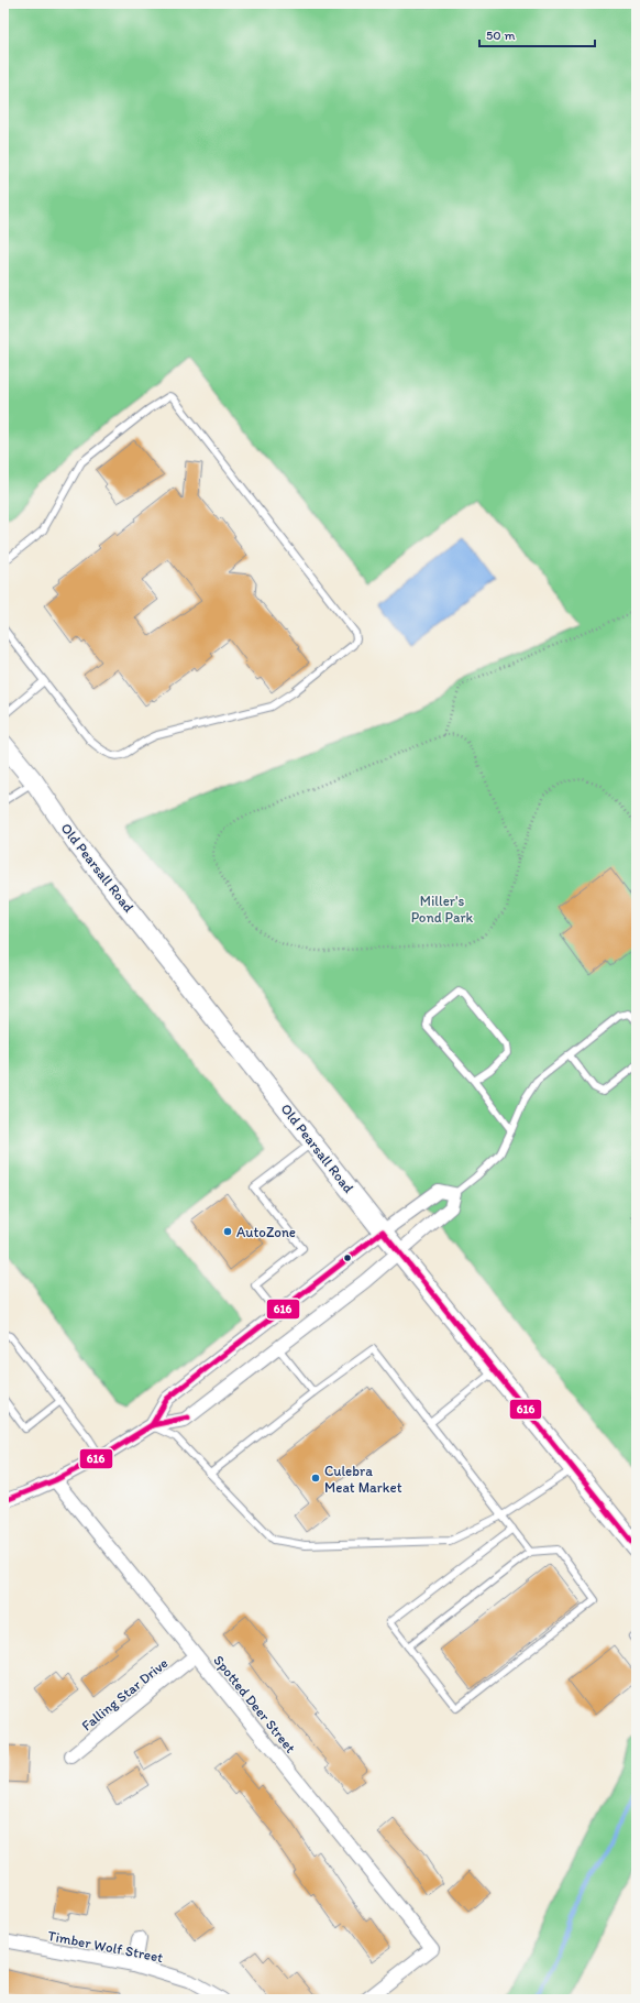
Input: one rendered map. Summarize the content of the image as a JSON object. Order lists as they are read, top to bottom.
{
  "streets": {
    "main road": ["Old Pearsall Road"],
    "street": ["Falling Star Drive", "Spotted Deer Street", "Timber Wolf Street"]
  },
  "crossings": [
    ["Falling Star Drive", "Spotted Deer Street"]
  ],
  "parks": ["Miller's Pond Park"],
  "places": ["AutoZone", "Culebra Meat Market"],
  "lines": ["transit line 616"],
  "scale_bar": "50 m"
}
